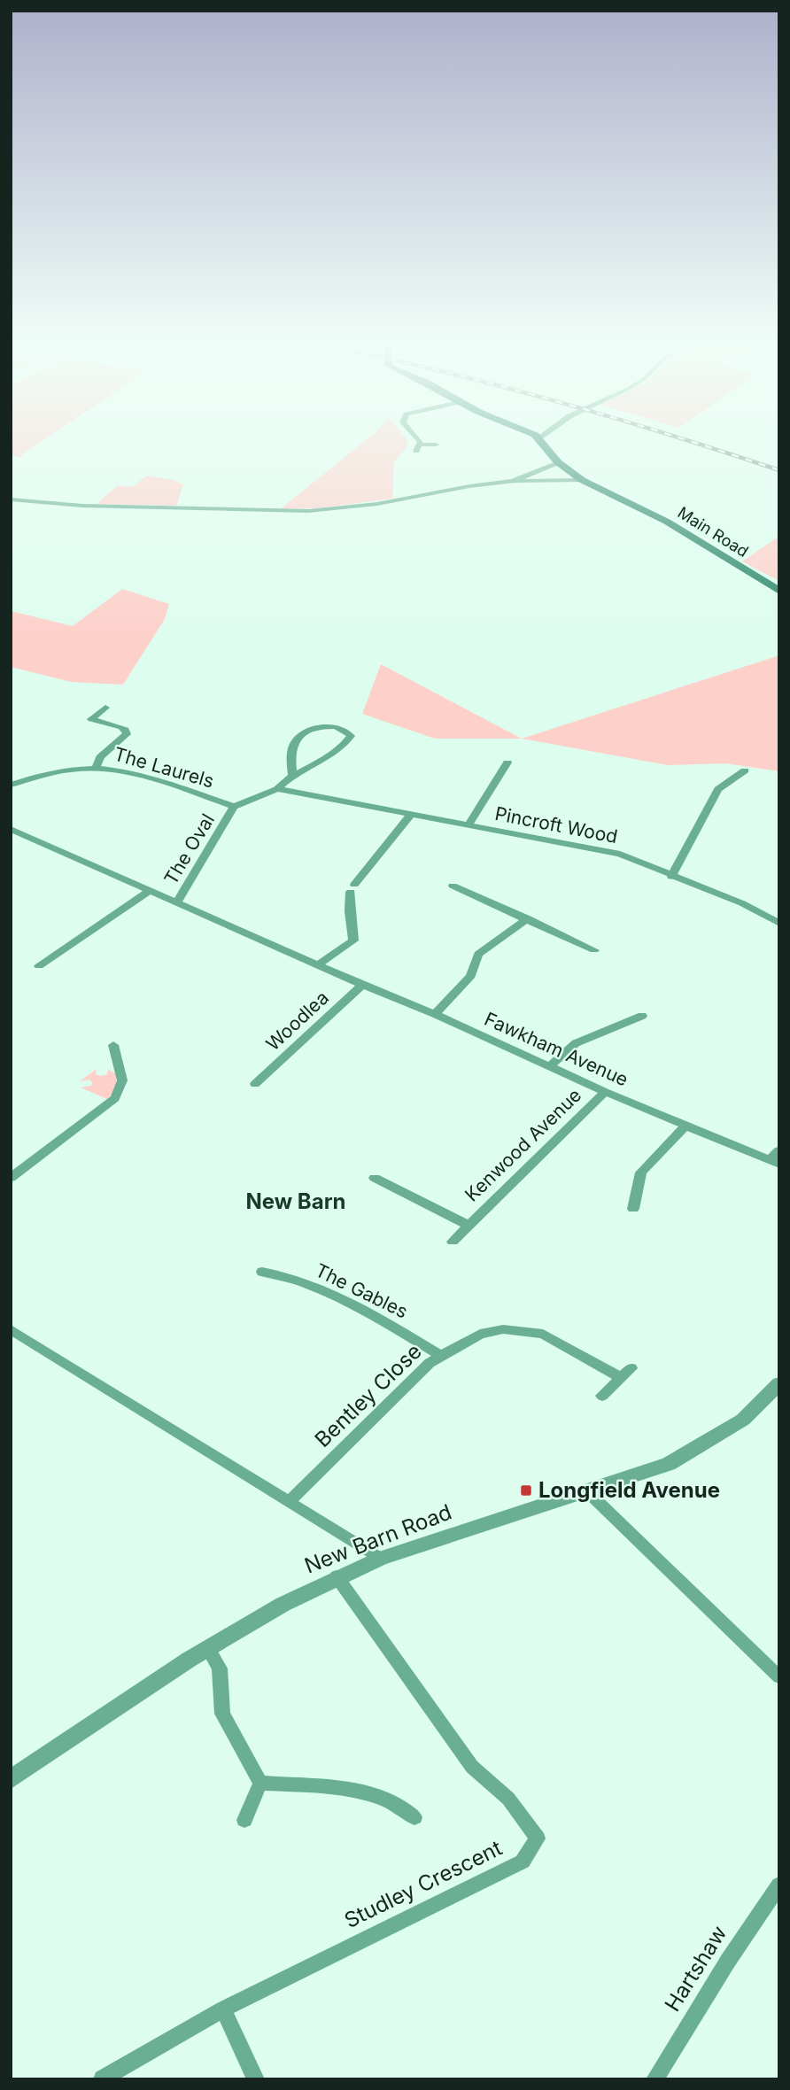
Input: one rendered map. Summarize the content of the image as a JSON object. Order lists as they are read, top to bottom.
{
  "streets": {
    "main road": ["Main Road"],
    "street": [
      "The Laurels",
      "Pincroft Wood",
      "The Oval",
      "Woodlea",
      "Fawkham Avenue",
      "Kenwood Avenue",
      "The Gables",
      "Bentley Close",
      "New Barn Road",
      "Studley Crescent",
      "Hartshaw"
    ]
  },
  "crossings": [
    ["The Laurels", "The Oval"],
    ["Pincroft Wood", "The Oval"],
    ["The Oval", "Fawkham Avenue"],
    ["Woodlea", "Fawkham Avenue"],
    ["Fawkham Avenue", "Kenwood Avenue"],
    ["The Gables", "Bentley Close"],
    ["New Barn Road", "Studley Crescent"]
  ],
  "districts": ["New Barn"],
  "places": {
    "transit": ["Longfield Avenue"]
  }
}
